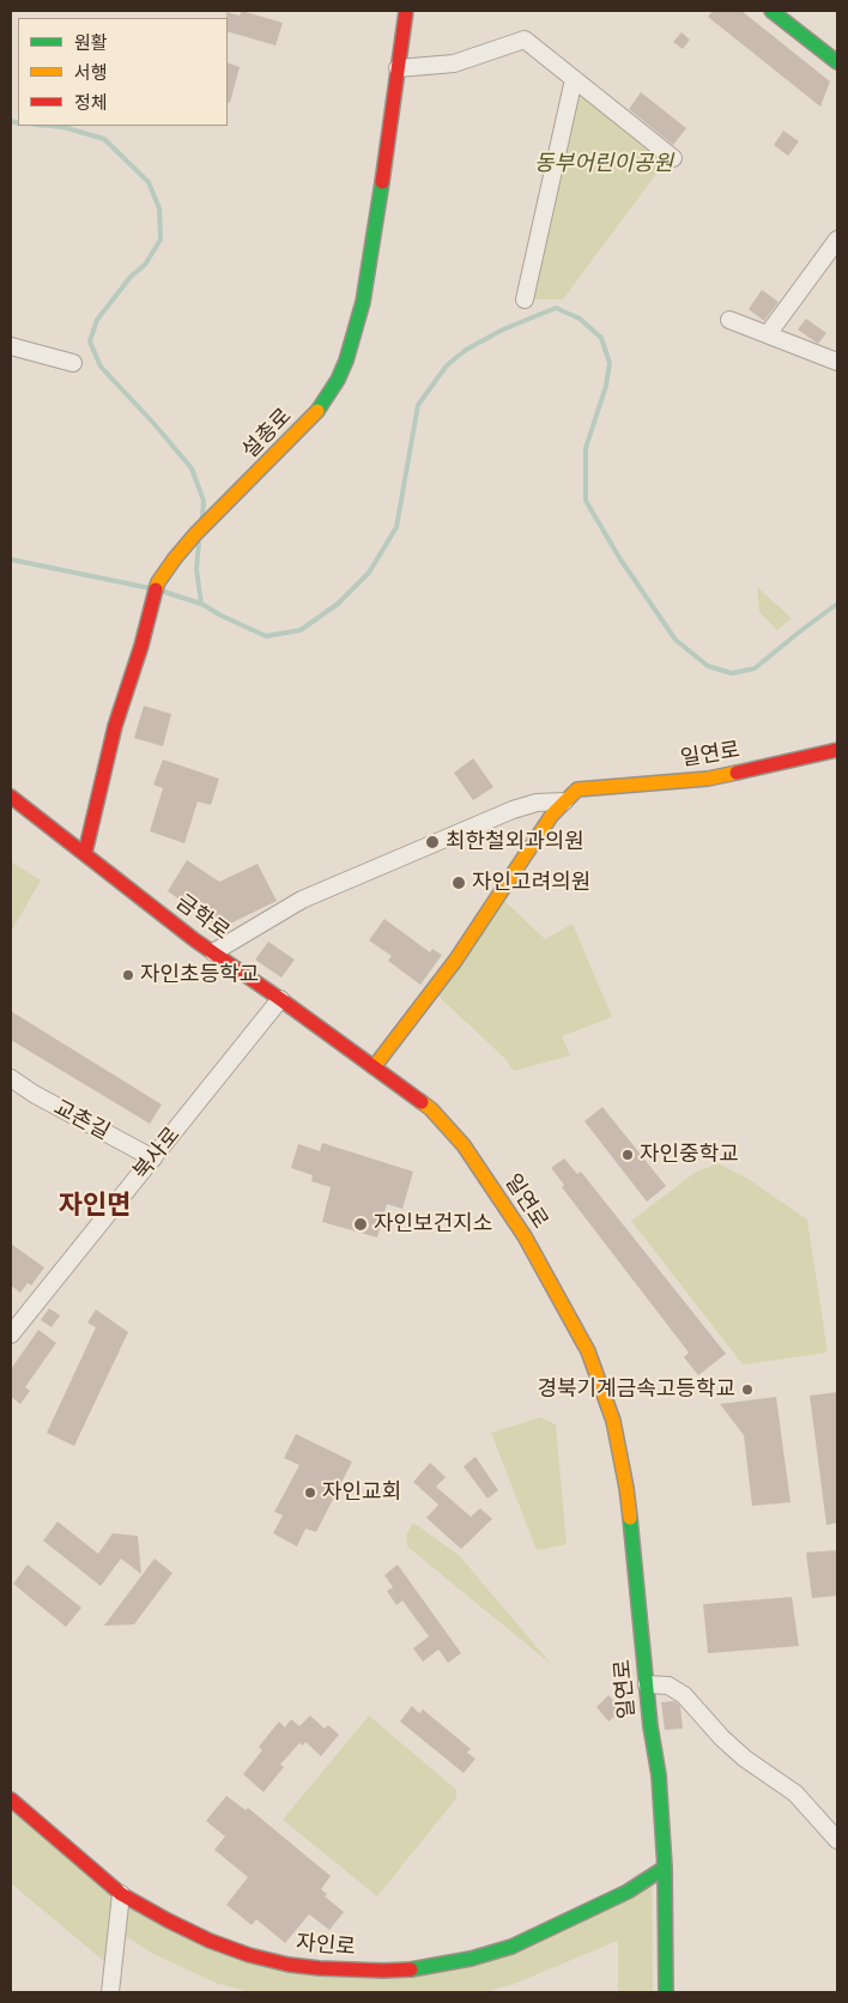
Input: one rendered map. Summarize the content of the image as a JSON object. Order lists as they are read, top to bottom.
{
  "streets": {
    "street": [
      "설총로",
      "일연로",
      "금학로",
      "교촌길",
      "북사로",
      "자인로"
    ]
  },
  "crossings": [
    ["설총로", "금학로"],
    ["일연로", "금학로"],
    ["일연로", "자인로"],
    ["금학로", "북사로"],
    ["교촌길", "북사로"]
  ],
  "districts": ["자인면"],
  "parks": ["동부어린이공원"],
  "places": [
    "최한철외과의원",
    "자인고려의원",
    "자인초등학교",
    "자인중학교",
    "자인보건지소",
    "경북기계금속고등학교",
    "자인교회"
  ],
  "legend": ["원활", "서행", "정체"]
}
